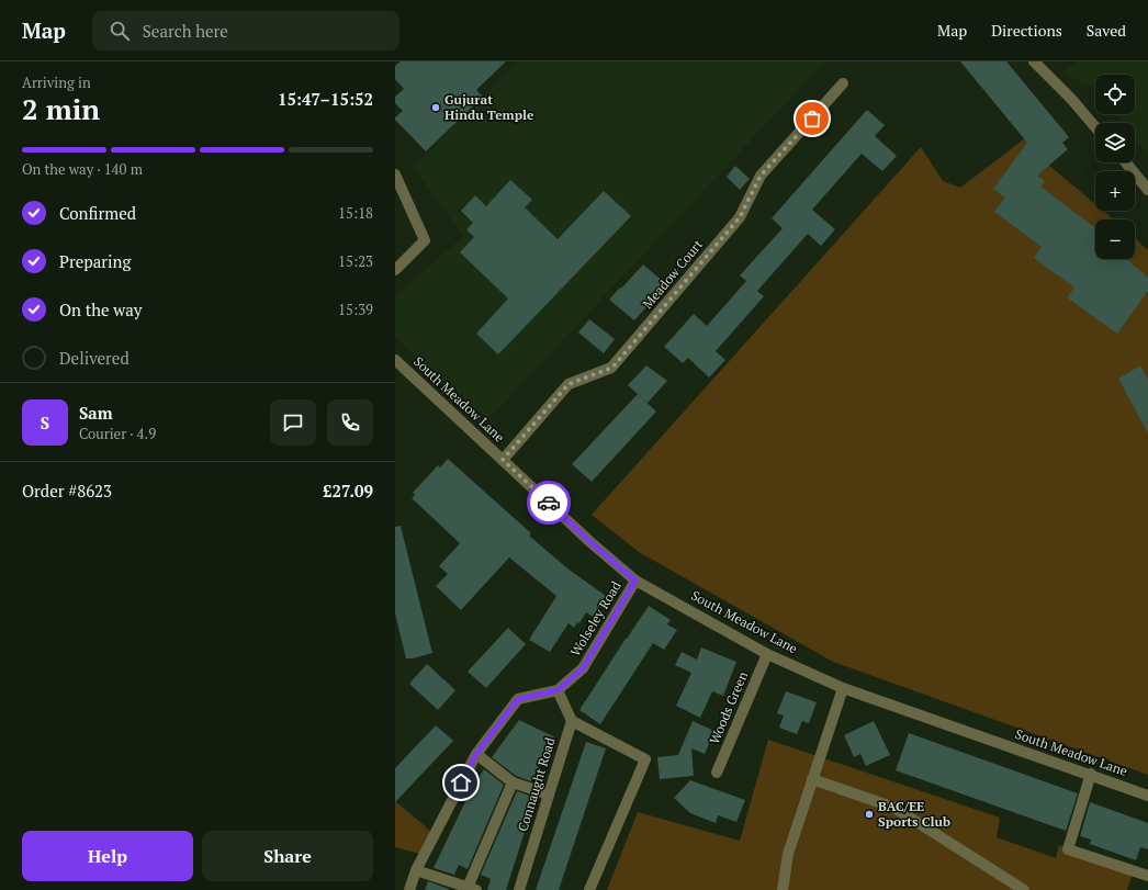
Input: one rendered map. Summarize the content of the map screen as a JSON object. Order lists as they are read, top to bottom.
{
  "streets": {
    "street": [
      "Meadow Court",
      "South Meadow Lane",
      "Wolseley Road",
      "Woods Green",
      "Connaught Road"
    ]
  },
  "crossings": [
    ["Meadow Court", "South Meadow Lane"],
    ["South Meadow Lane", "Wolseley Road"],
    ["South Meadow Lane", "Woods Green"]
  ],
  "places": ["Gujurat Hindu Temple", "BAC/EE Sports Club"],
  "page": {
    "header": "Map",
    "search": "Search here",
    "nav": ["Map", "Directions", "Saved"],
    "heading": ["2 min", "Arriving in", "15:47–15:52"],
    "panel": [
      "Sam",
      "Courier · 4.9",
      "Order #8623",
      "£27.09"
    ],
    "map_buttons": ["+", "−"],
    "bar": "On the way · 140 m",
    "list": [
      ["Confirmed", "15:18"],
      ["Preparing", "15:23"],
      ["On the way", "15:39"],
      "Delivered"
    ],
    "round": "S",
    "buttons": ["Help", "Share"]
  }
}
